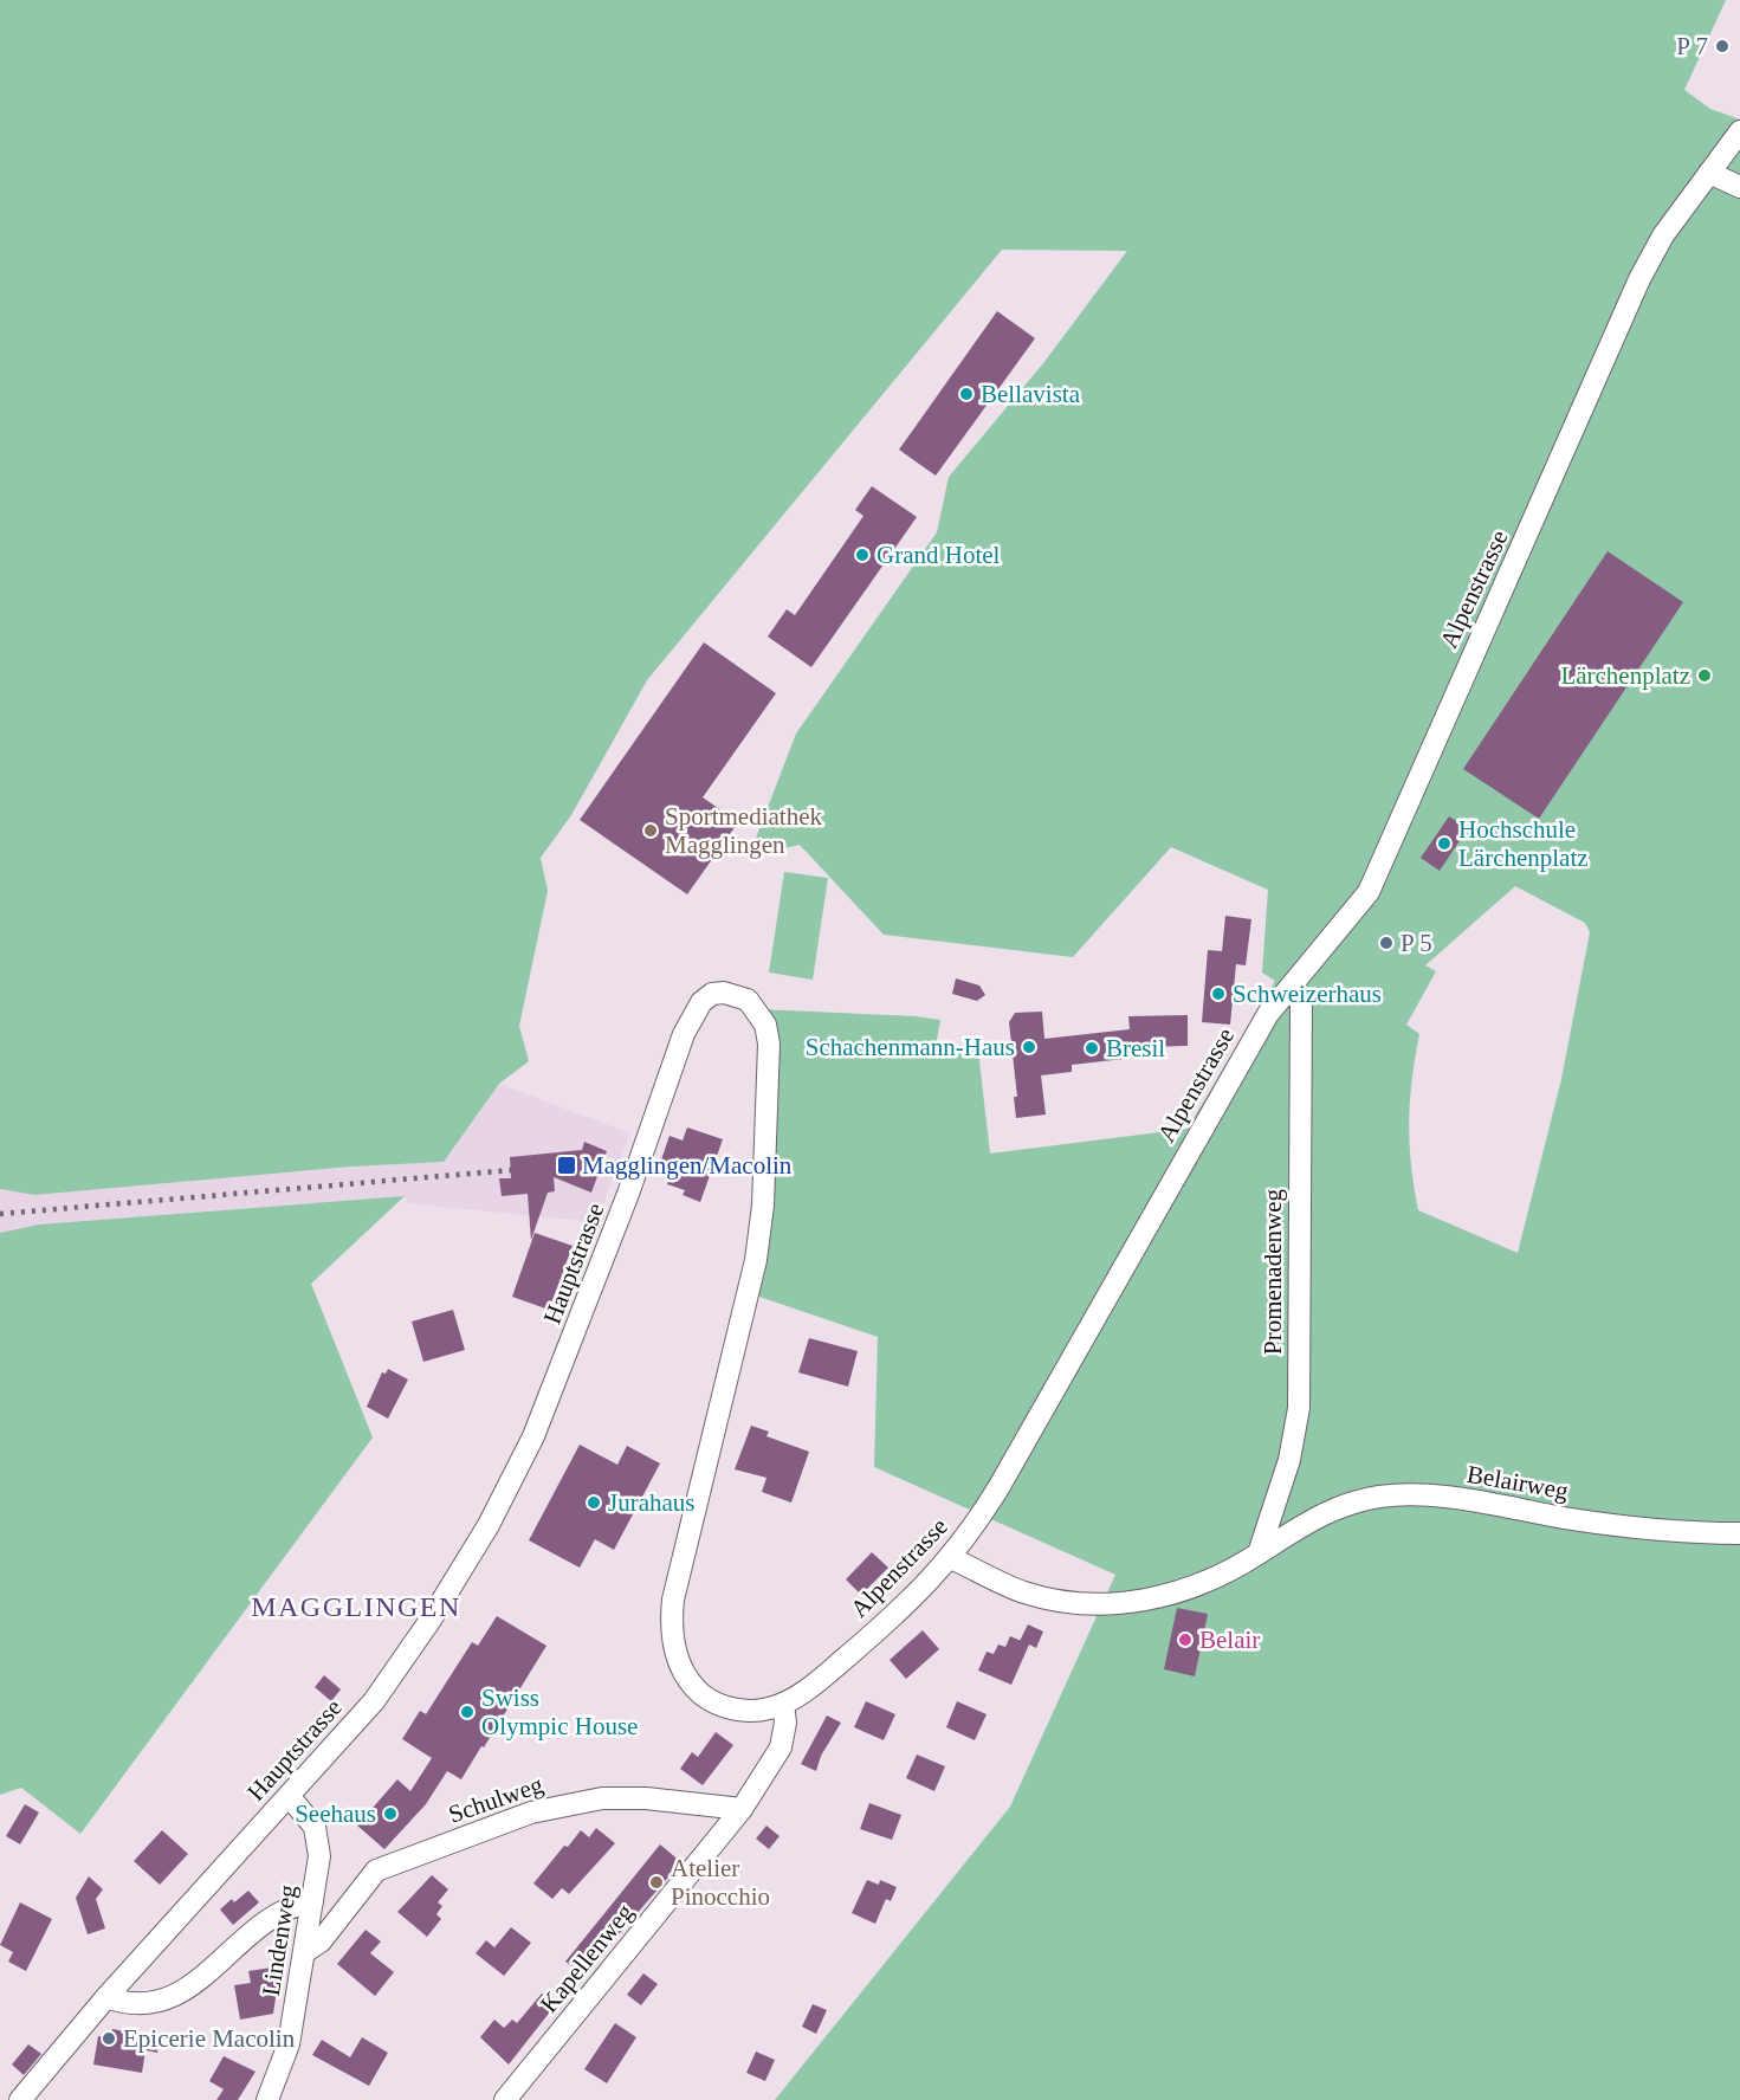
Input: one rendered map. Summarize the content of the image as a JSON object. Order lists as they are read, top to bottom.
{
  "streets": {
    "street": [
      "Alpenstrasse",
      "Hauptstrasse",
      "Promenadenweg",
      "Belairweg",
      "Schulweg",
      "Lindenweg",
      "Kapellenweg"
    ]
  },
  "crossings": [
    ["Alpenstrasse", "Hauptstrasse"],
    ["Alpenstrasse", "Promenadenweg"],
    ["Alpenstrasse", "Belairweg"],
    ["Alpenstrasse", "Kapellenweg"],
    ["Hauptstrasse", "Lindenweg"],
    ["Hauptstrasse", "Kapellenweg"],
    ["Promenadenweg", "Belairweg"],
    ["Schulweg", "Lindenweg"],
    ["Schulweg", "Kapellenweg"]
  ],
  "districts": ["MAGGLINGEN"],
  "places": {
    "other": [
      "P 7",
      "Bellavista",
      "Grand Hotel",
      "Lärchenplatz",
      "Sportmediathek Magglingen",
      "Hochschule Lärchenplatz",
      "P 5",
      "Schweizerhaus",
      "Schachenmann-Haus",
      "Bresil",
      "Jurahaus",
      "Belair",
      "Swiss Olympic House",
      "Seehaus",
      "Atelier Pinocchio",
      "Epicerie Macolin"
    ],
    "transit": ["Magglingen/Macolin"]
  }
}
